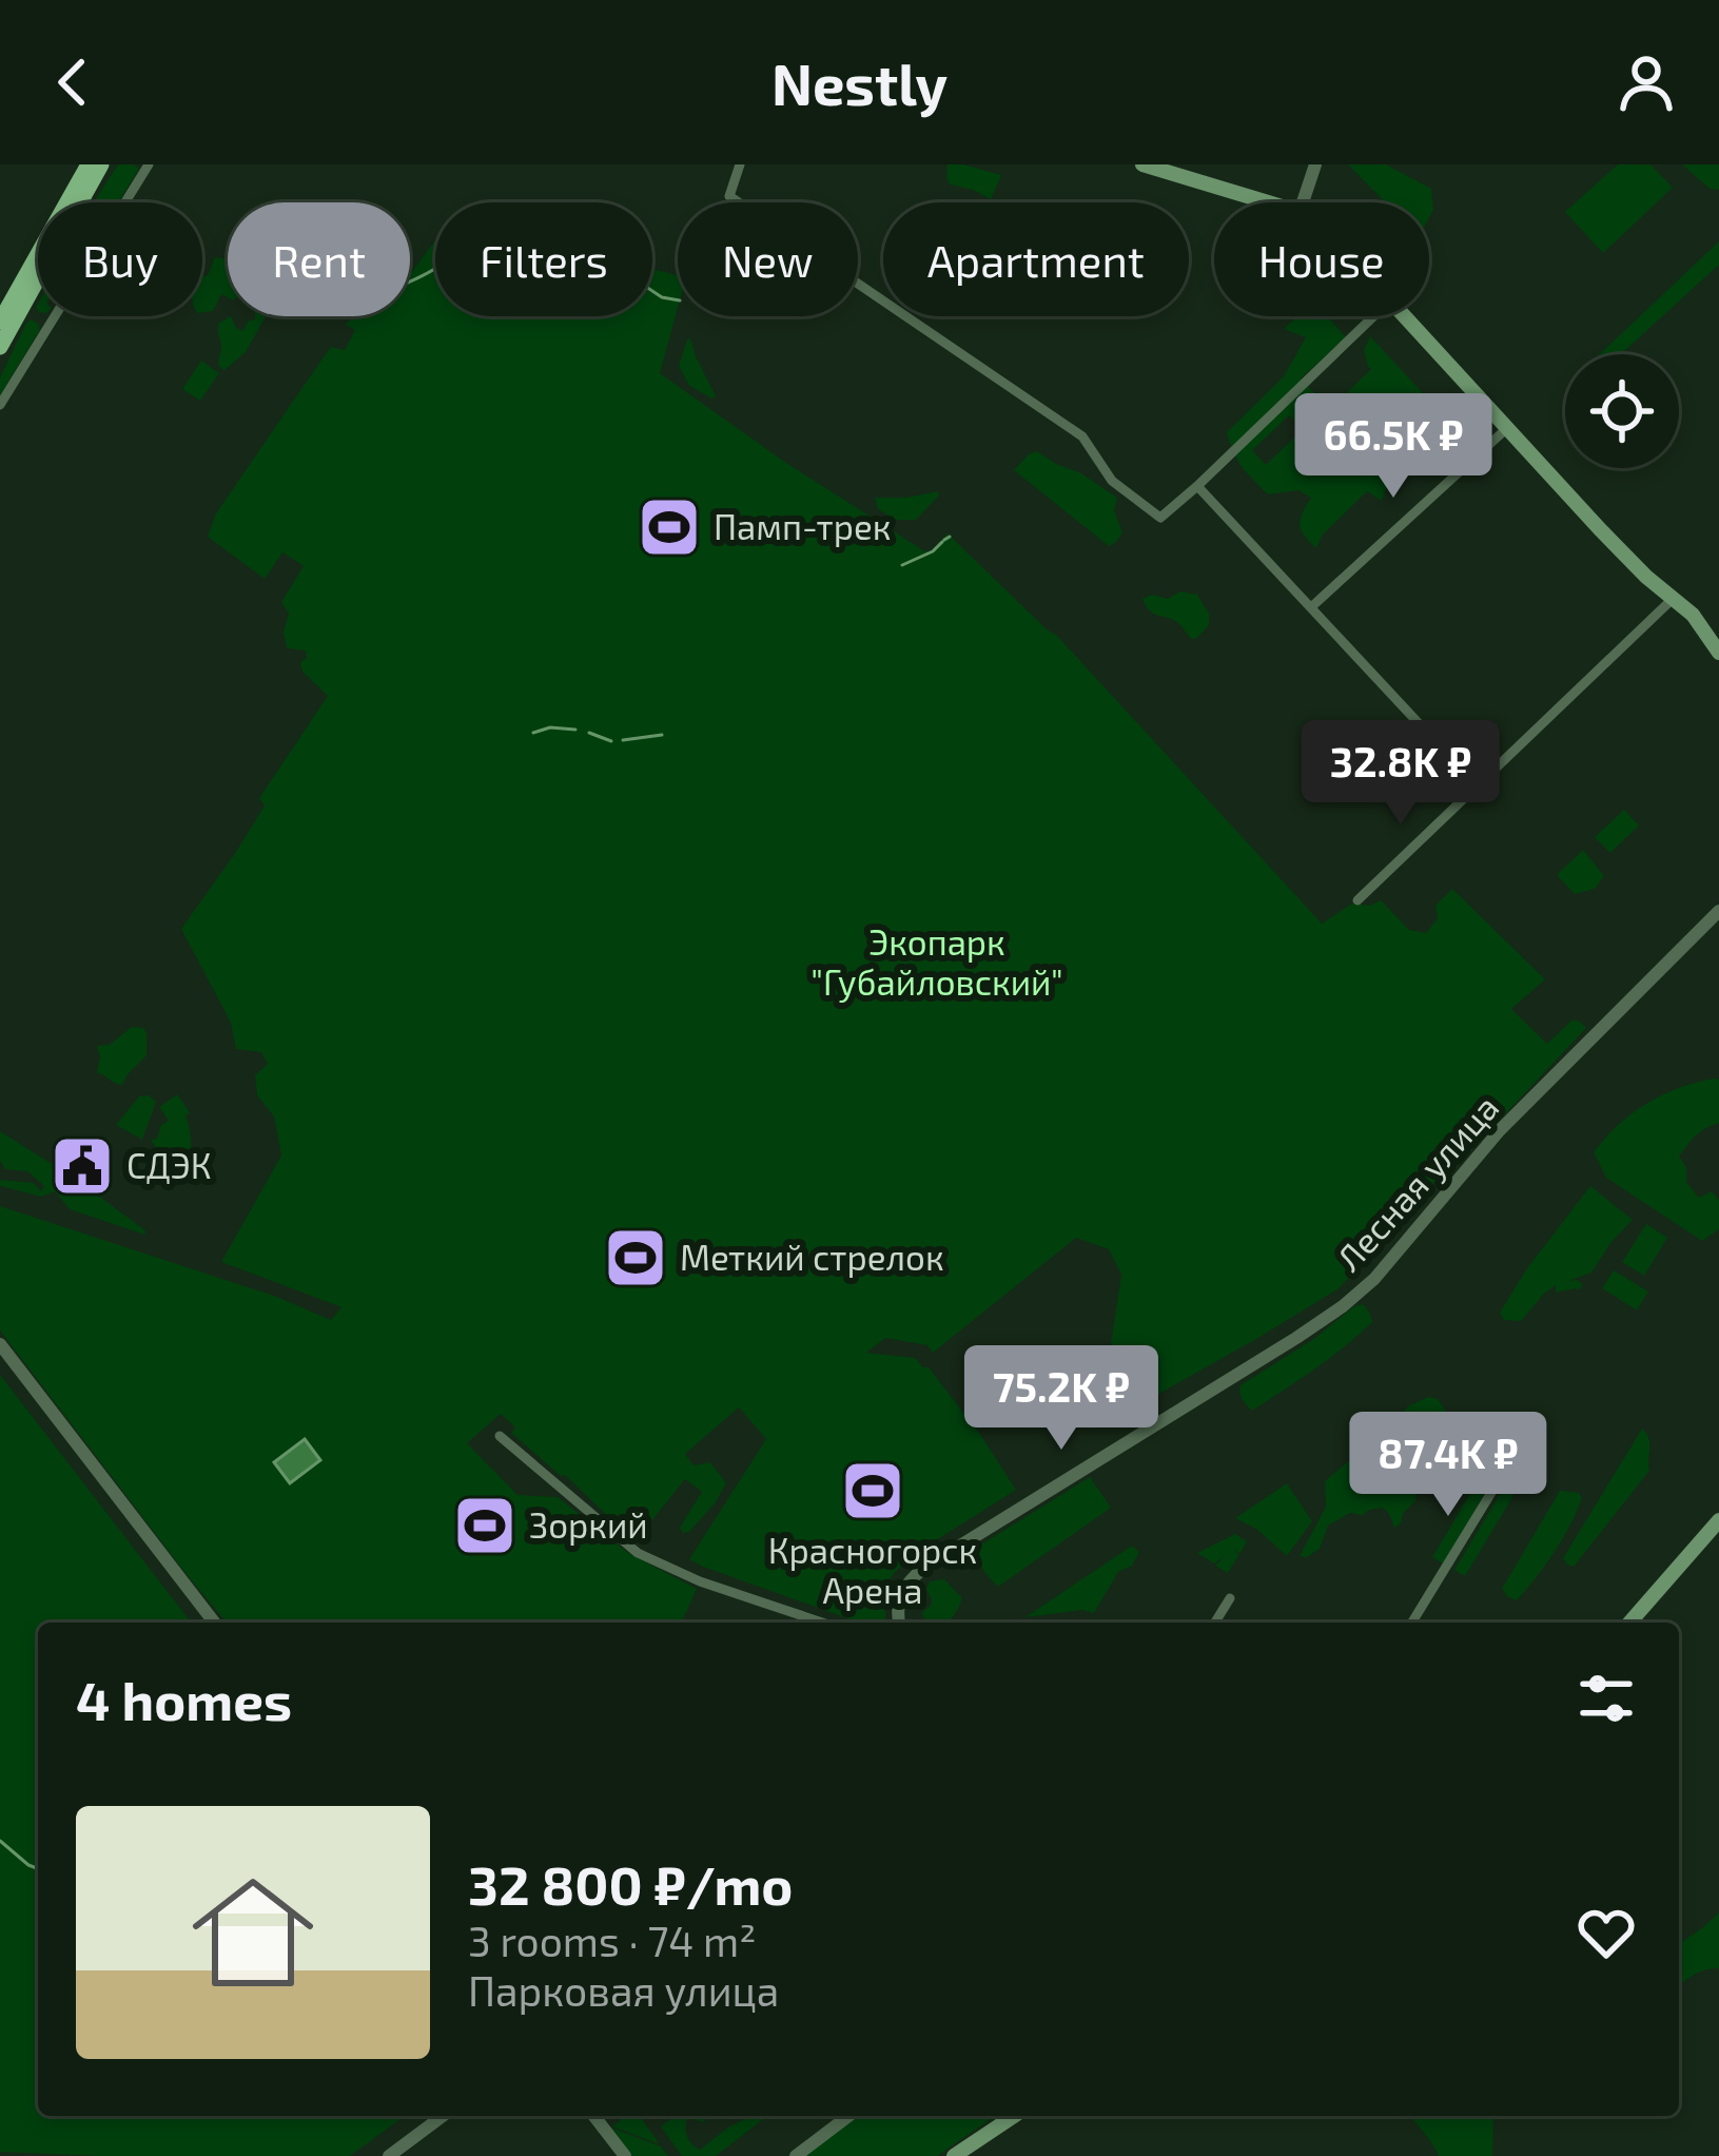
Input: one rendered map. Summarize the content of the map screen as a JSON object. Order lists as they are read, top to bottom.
{
  "streets": {
    "street": ["Лесная улица"]
  },
  "parks": ["Экопарк \"Губайловский\""],
  "places": {
    "sports": [
      "Памп-трек",
      "Меткий стрелок",
      "Красногорск Арена",
      "Зоркий"
    ],
    "public building": ["СДЭК"]
  },
  "page": {
    "header": "Nestly",
    "chip": [
      "Buy",
      "Rent",
      "Filters",
      "New",
      "Apartment",
      "House"
    ],
    "price": [
      "66.5K ₽",
      "32.8K ₽",
      "75.2K ₽",
      "87.4K ₽"
    ],
    "heading": "4 homes",
    "list": [
      {
        "name": "32 800 ₽/mo",
        "note": "3 rooms · 74 m² · Парковая улица"
      }
    ]
  }
}
